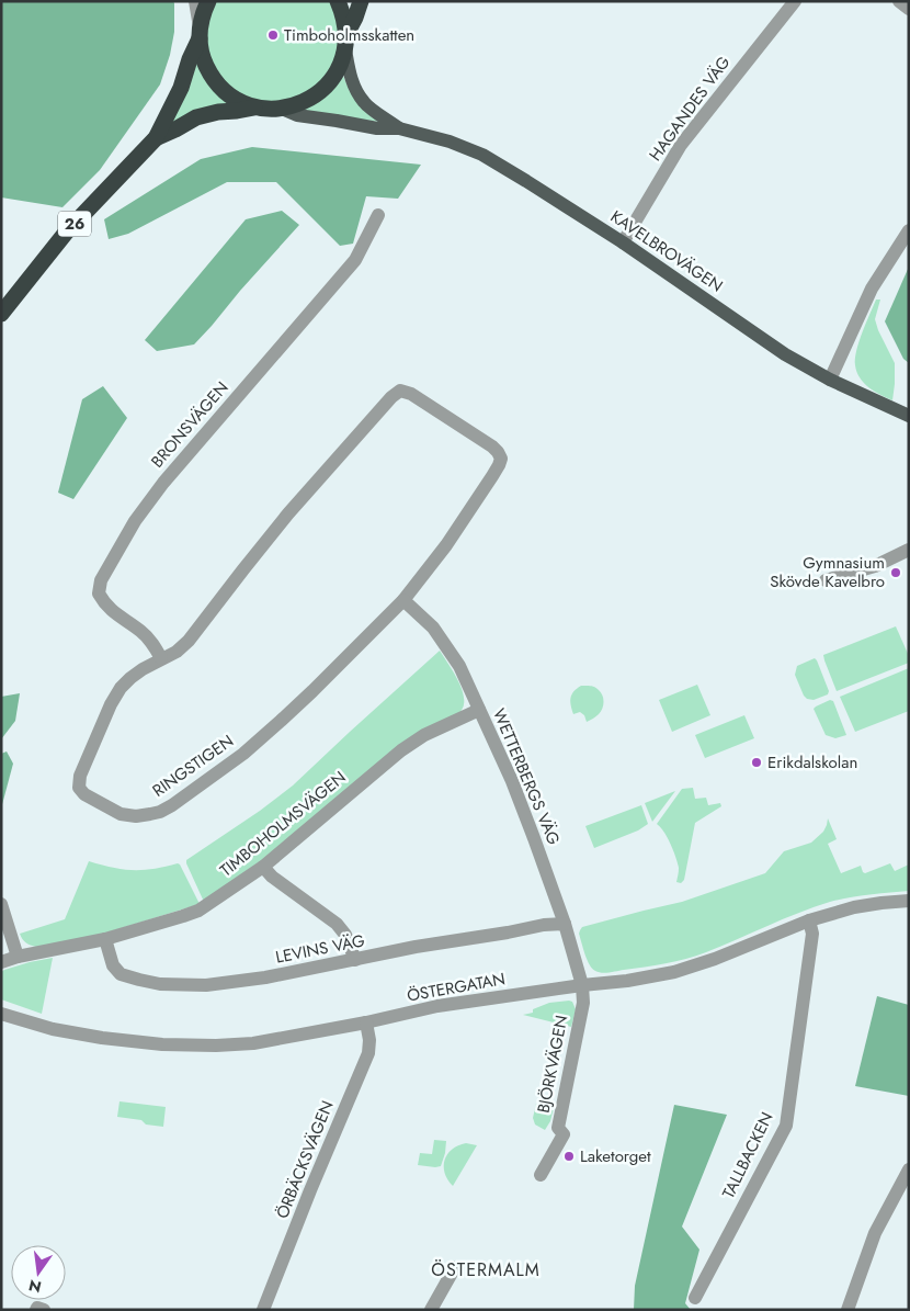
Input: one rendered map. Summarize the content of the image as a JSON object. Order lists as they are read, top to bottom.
{
  "streets": {
    "highway": ["26"],
    "main road": ["KAVELBROVÄGEN"],
    "street": [
      "HAGANDES VÄG",
      "BRONSVÄGEN",
      "RINGSTIGEN",
      "WETTERBERGS VÄG",
      "TIMBOHOLMSVÄGEN",
      "LEVINS VÄG",
      "ÖSTERGATAN",
      "BJÖRKVÄGEN",
      "TALLBACKEN",
      "ÖRBÄCKSVÄGEN"
    ]
  },
  "crossings": [
    ["HAGANDES VÄG", "KAVELBROVÄGEN"],
    ["26", "KAVELBROVÄGEN"],
    ["BRONSVÄGEN", "RINGSTIGEN"],
    ["RINGSTIGEN", "WETTERBERGS VÄG"],
    ["WETTERBERGS VÄG", "TIMBOHOLMSVÄGEN"],
    ["WETTERBERGS VÄG", "LEVINS VÄG"],
    ["WETTERBERGS VÄG", "ÖSTERGATAN"],
    ["WETTERBERGS VÄG", "BJÖRKVÄGEN"],
    ["TIMBOHOLMSVÄGEN", "LEVINS VÄG"],
    ["ÖSTERGATAN", "BJÖRKVÄGEN"],
    ["ÖSTERGATAN", "TALLBACKEN"],
    ["ÖSTERGATAN", "ÖRBÄCKSVÄGEN"]
  ],
  "districts": ["ÖSTERMALM"],
  "places": [
    "Timboholmsskatten",
    "Gymnasium Skövde Kavelbro",
    "Erikdalskolan",
    "Laketorget"
  ],
  "north": "bottom"
}
